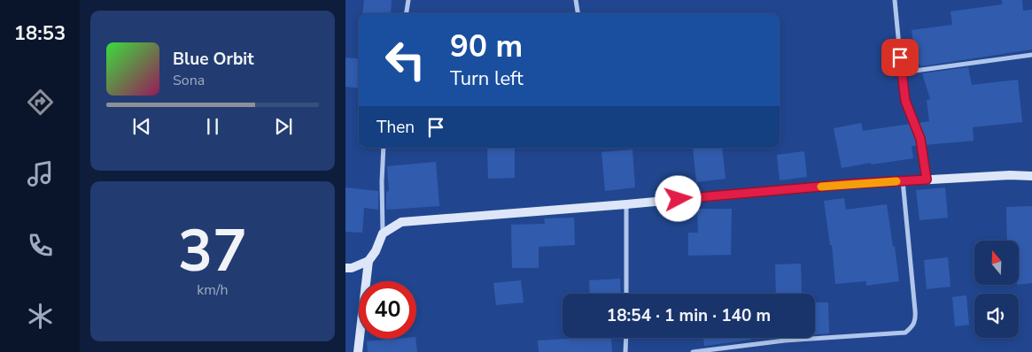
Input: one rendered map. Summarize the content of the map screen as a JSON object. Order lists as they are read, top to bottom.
{
  "north": "top",
  "page": {
    "tabs": "18:53",
    "turn": ["90 m", "Turn left"],
    "song": ["Blue Orbit", "Sona"],
    "then": "Then",
    "tile": ["37", "km/h"],
    "limit": "40",
    "trip": "18:54 · 1 min · 140 m"
  }
}
